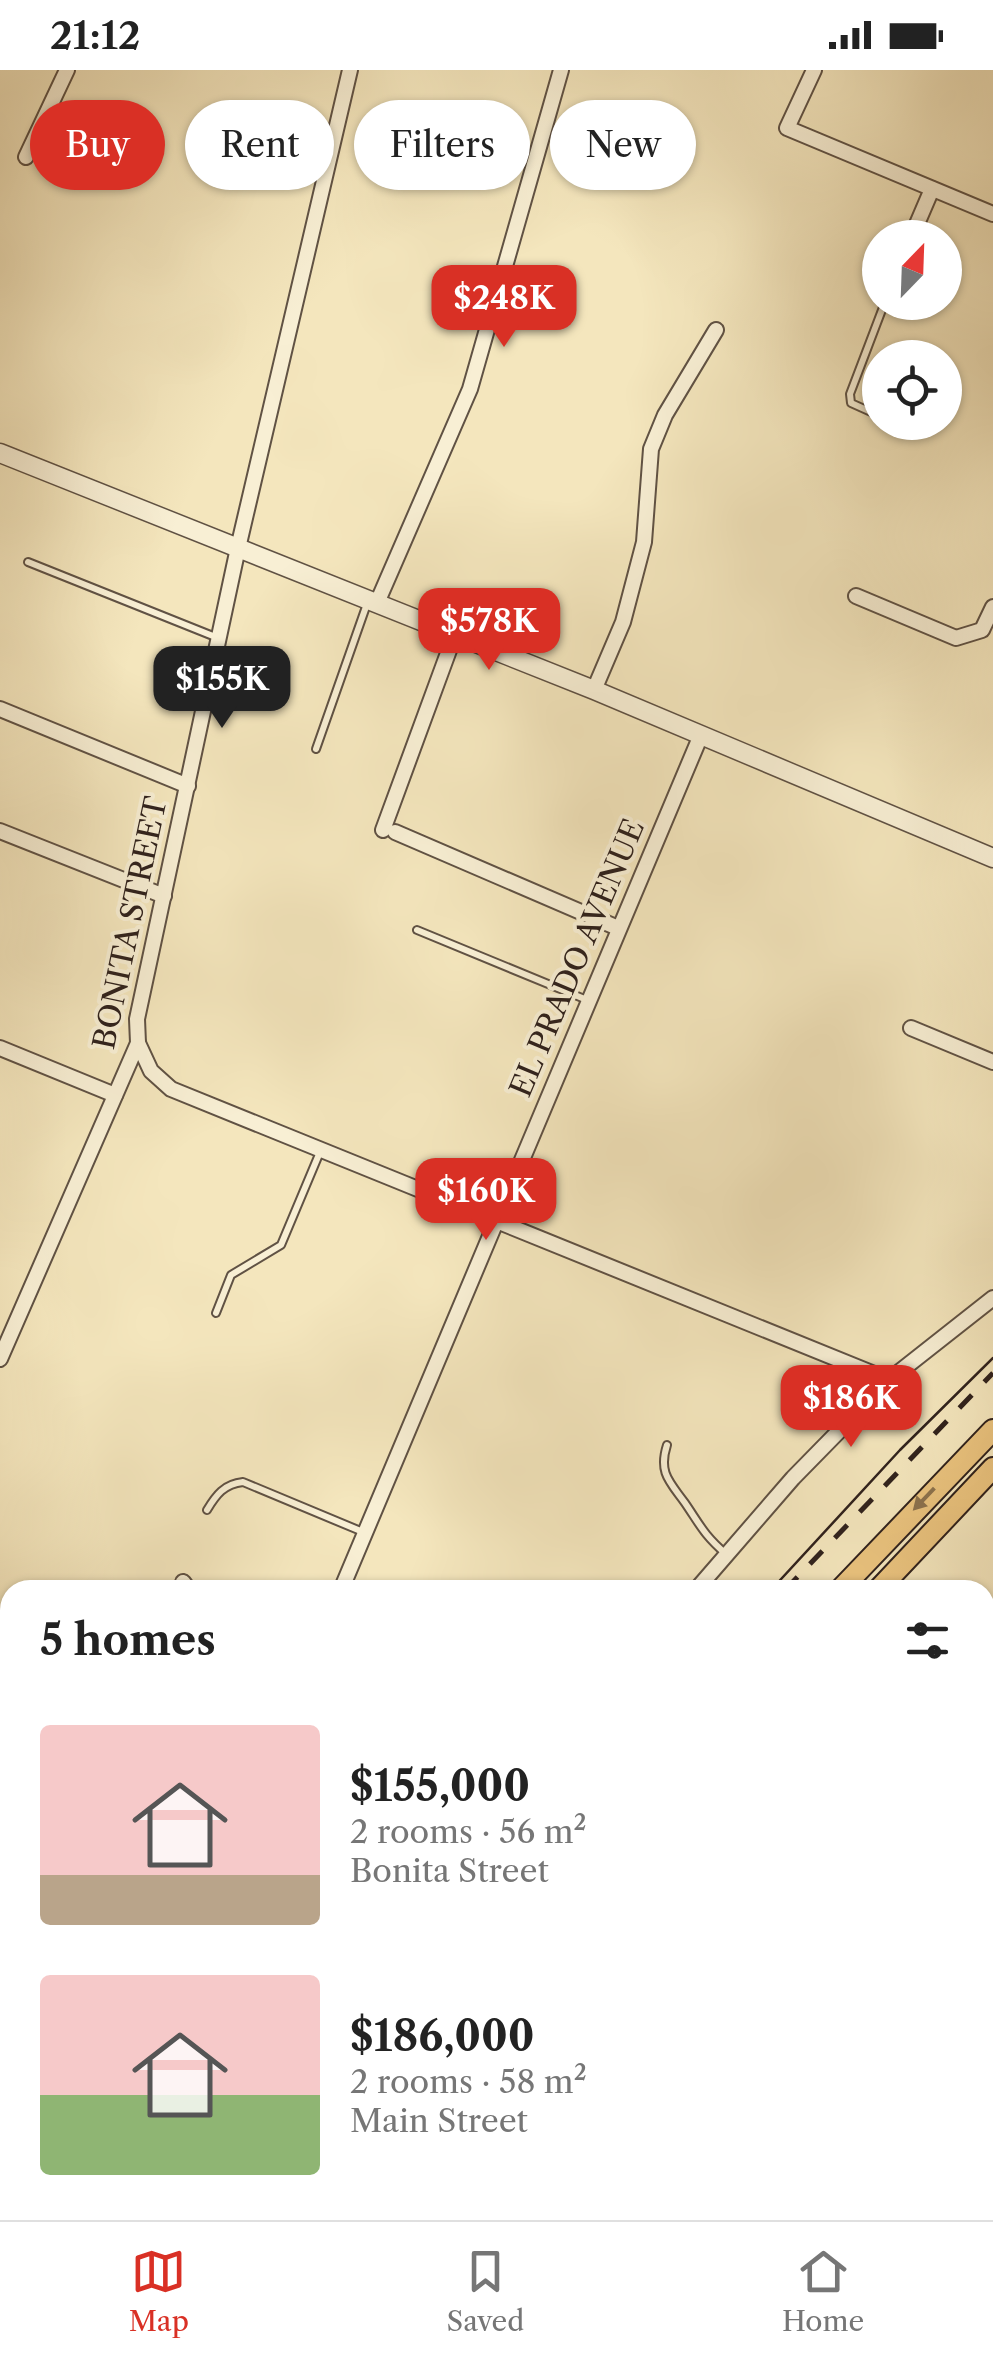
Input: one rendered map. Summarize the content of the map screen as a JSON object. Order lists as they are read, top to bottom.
{
  "streets": {
    "street": ["BONITA STREET", "EL PRADO AVENUE"]
  },
  "north": "top right",
  "page": {
    "status": "21:12",
    "chip": [
      "Buy",
      "Rent",
      "Filters",
      "New"
    ],
    "price": [
      "$248K",
      "$578K",
      "$155K",
      "$160K",
      "$186K"
    ],
    "heading": "5 homes",
    "list": [
      {
        "name": "$155,000",
        "note": "2 rooms · 56 m² · Bonita Street"
      },
      {
        "name": "$186,000",
        "note": "2 rooms · 58 m² · Main Street"
      }
    ],
    "tabs": ["Map", "Saved", "Home"]
  }
}
